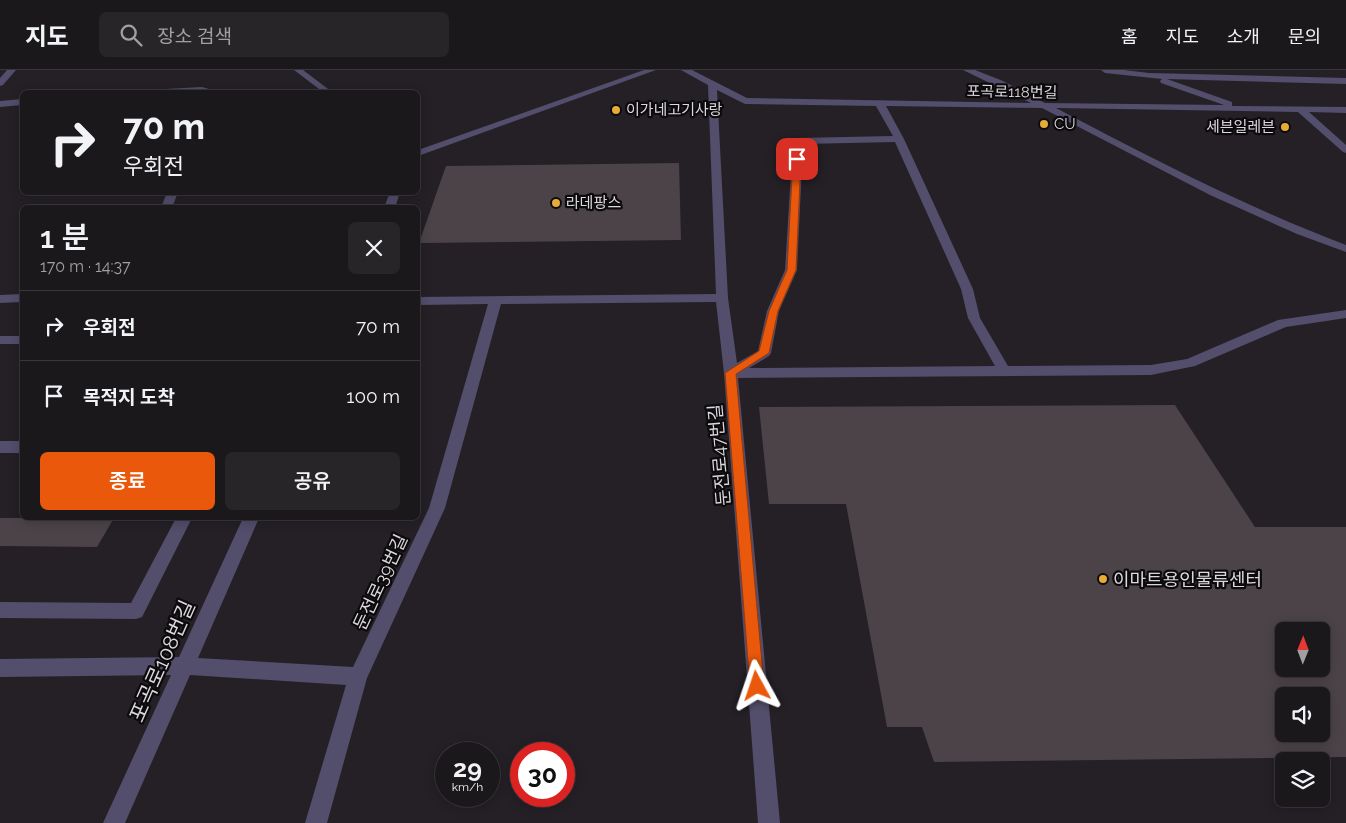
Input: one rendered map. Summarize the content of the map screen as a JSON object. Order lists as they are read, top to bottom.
{
  "streets": {
    "street": [
      "포곡로118번길",
      "둔전로47번길",
      "둔전로39번길",
      "포곡로108번길"
    ]
  },
  "crossings": [
    ["포곡로118번길", "둔전로47번길"]
  ],
  "places": [
    "이가네고기사랑",
    "CU",
    "세븐일레븐",
    "라데팡스",
    "이마트용인물류센터"
  ],
  "north": "top",
  "page": {
    "header": "지도",
    "search": "장소 검색",
    "nav": [
      "홈",
      "지도",
      "소개",
      "문의"
    ],
    "turn": ["70 m", "우회전"],
    "heading": ["1 분", "170 m · 14:37"],
    "list": [
      {
        "name": "우회전",
        "value": "70 m"
      },
      {
        "name": "목적지 도착",
        "value": "100 m"
      }
    ],
    "buttons": ["종료", "공유"],
    "speed": "29 km/h",
    "limit": "30"
  }
}
